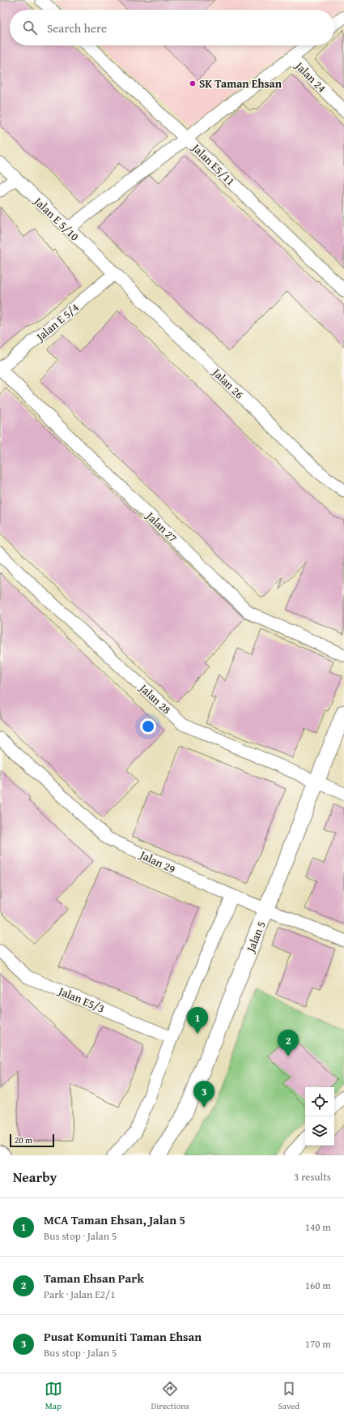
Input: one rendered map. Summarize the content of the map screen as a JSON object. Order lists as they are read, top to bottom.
{
  "streets": {
    "street": [
      "Jalan 24",
      "Jalan E5/11",
      "Jalan E 5/10",
      "Jalan E 5/4",
      "Jalan 26",
      "Jalan 27",
      "Jalan 28",
      "Jalan 29",
      "Jalan 5",
      "Jalan E5/3"
    ]
  },
  "crossings": [
    ["Jalan E 5/10", "Jalan E 5/4"],
    ["Jalan E 5/10", "Jalan 26"],
    ["Jalan E 5/4", "Jalan 26"],
    ["Jalan E 5/4", "Jalan 27"],
    ["Jalan 28", "Jalan 5"],
    ["Jalan 29", "Jalan 5"]
  ],
  "places": ["SK Taman Ehsan"],
  "scale_bar": "20 m",
  "page": {
    "search": "Search here",
    "pins": ["1", "2", "3"],
    "scale": "20 m",
    "heading": ["Nearby", "3 results"],
    "list": [
      {
        "mark": "1",
        "name": "MCA Taman Ehsan, Jalan 5",
        "note": "Bus stop · Jalan 5",
        "value": "140 m"
      },
      {
        "mark": "2",
        "name": "Taman Ehsan Park",
        "note": "Park · Jalan E2/1",
        "value": "160 m"
      },
      {
        "mark": "3",
        "name": "Pusat Komuniti Taman Ehsan",
        "note": "Bus stop · Jalan 5",
        "value": "170 m"
      }
    ],
    "nav": ["Map", "Directions", "Saved"]
  }
}
